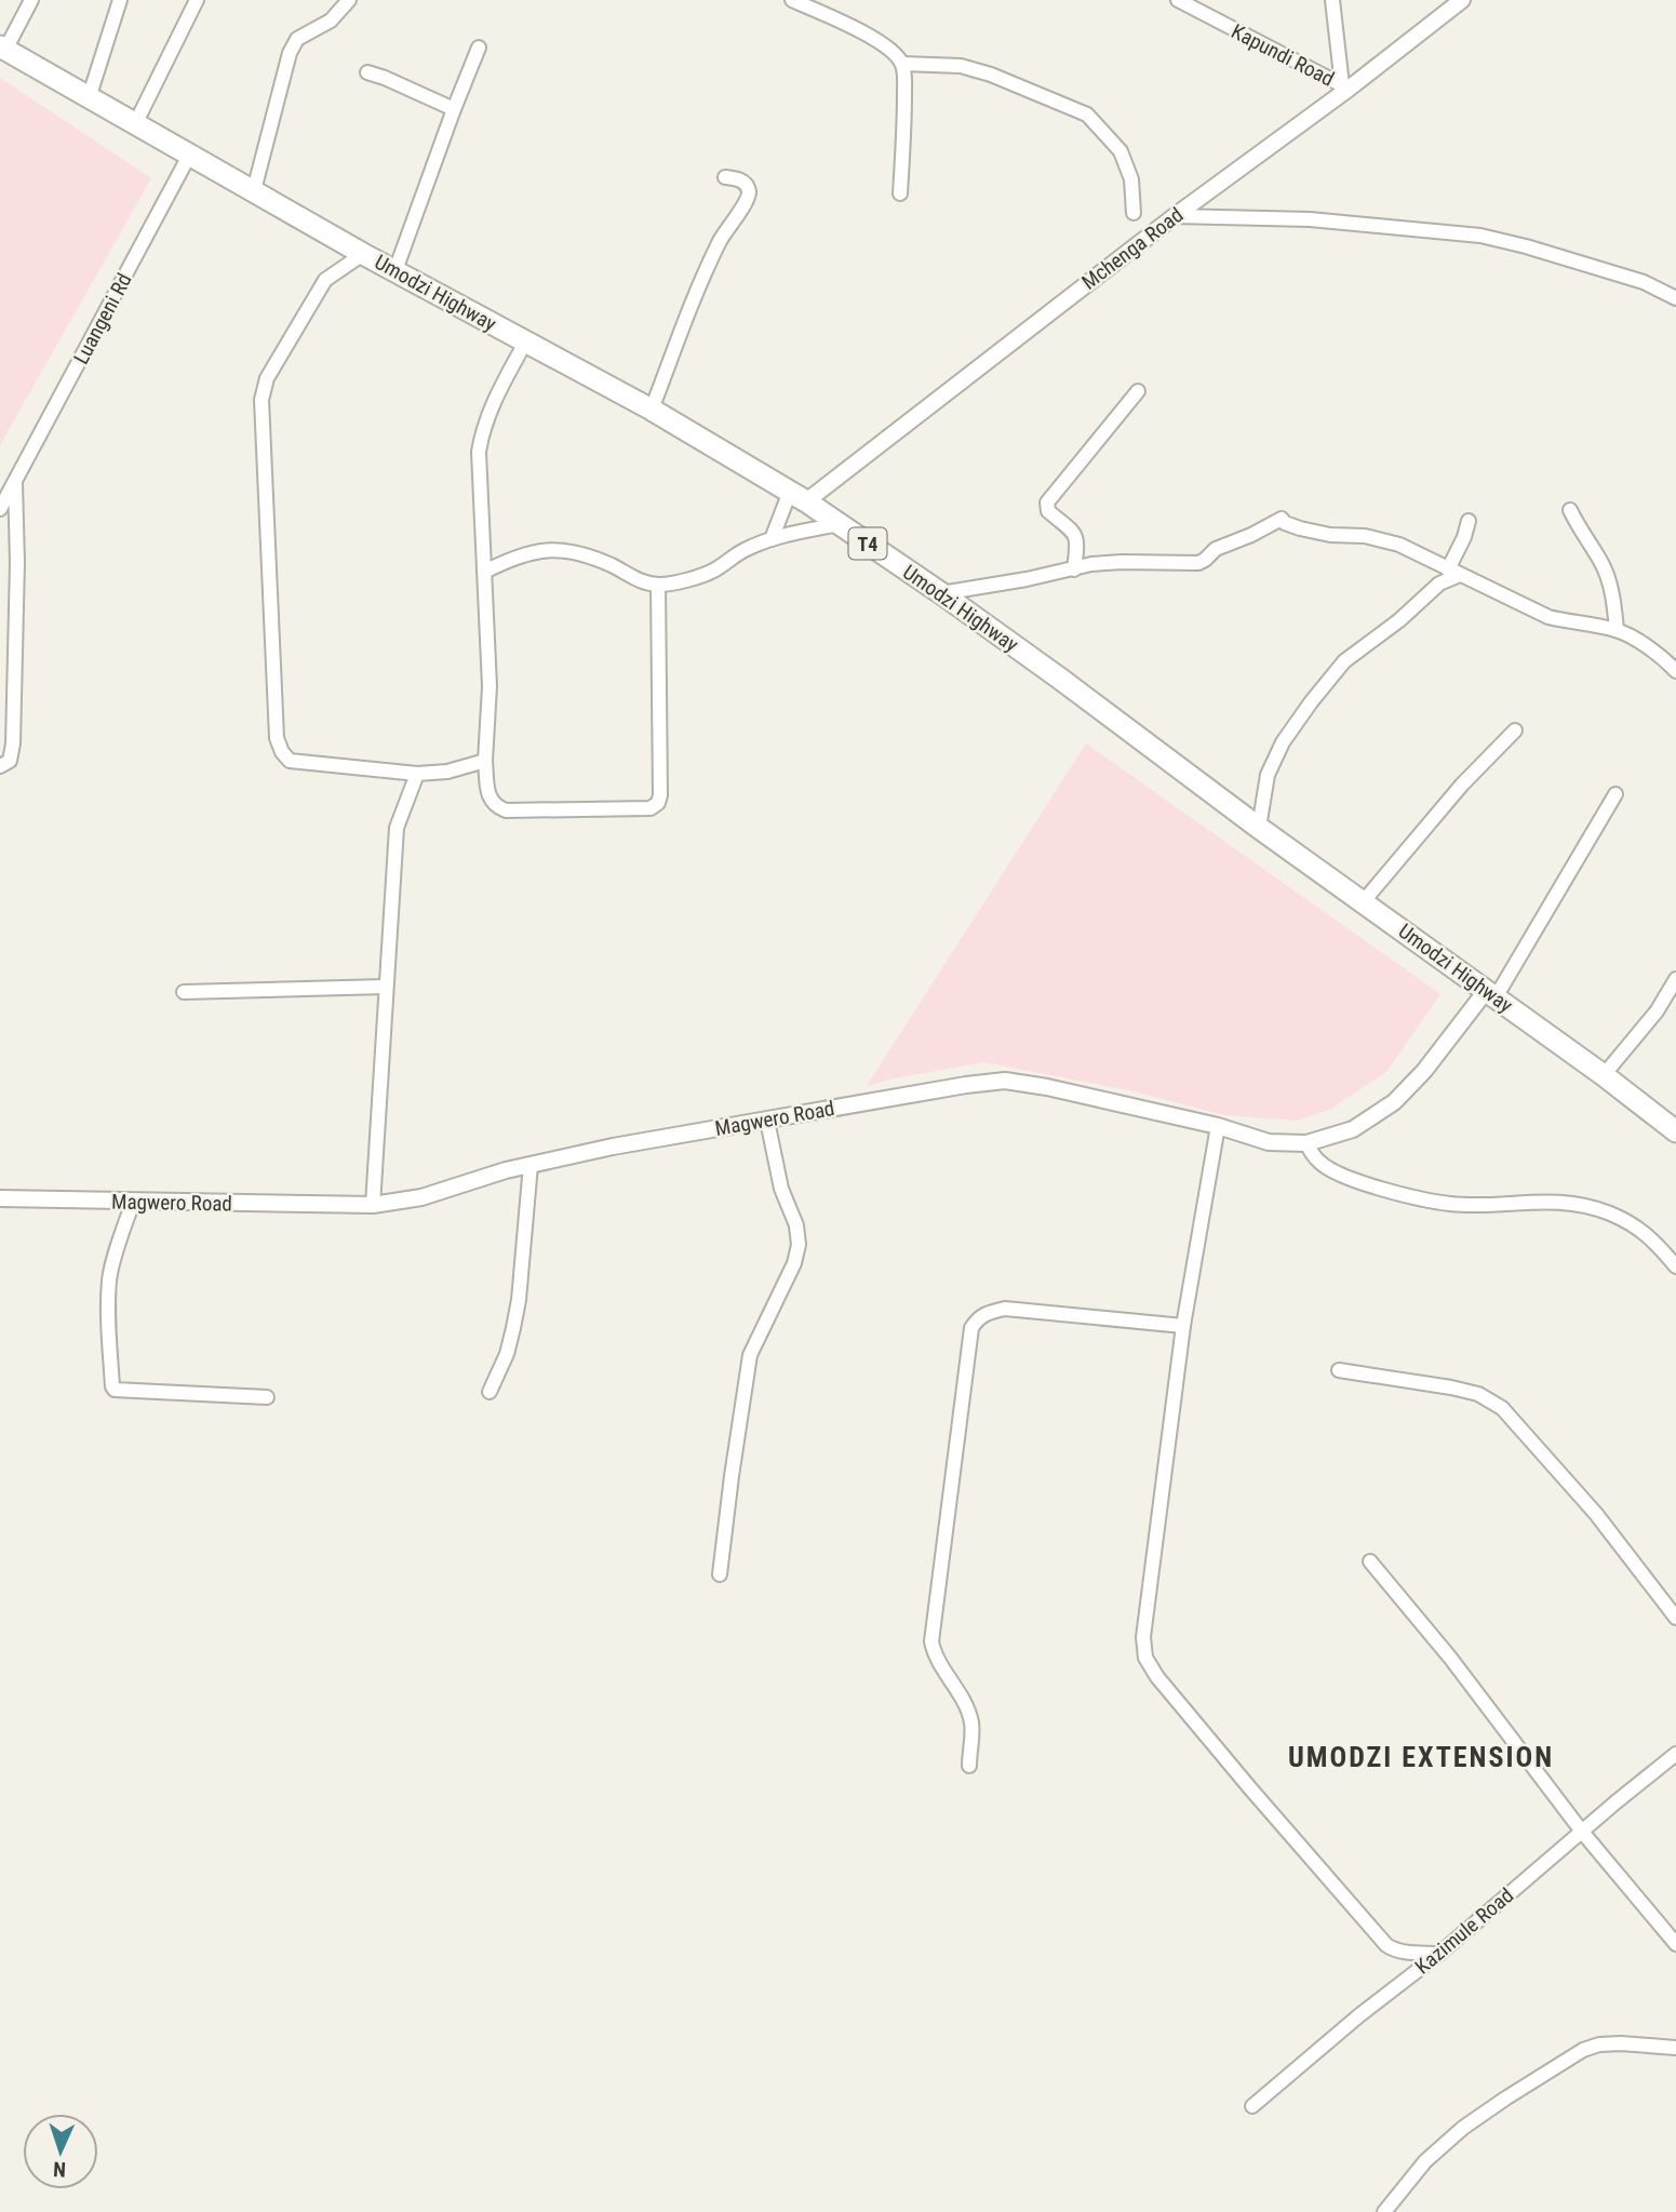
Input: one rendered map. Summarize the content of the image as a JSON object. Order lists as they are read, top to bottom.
{
  "streets": {
    "highway": ["Umodzi Highway", "T4"],
    "street": [
      "Kapundi Road",
      "Mchenga Road",
      "Luangeni Rd",
      "Magwero Road",
      "Kazimule Road"
    ]
  },
  "crossings": [
    ["Kapundi Road", "Mchenga Road"],
    ["Mchenga Road", "Umodzi Highway"],
    ["Umodzi Highway", "Luangeni Rd"],
    ["Umodzi Highway", "Magwero Road"]
  ],
  "districts": ["UMODZI EXTENSION"],
  "north": "bottom"
}
